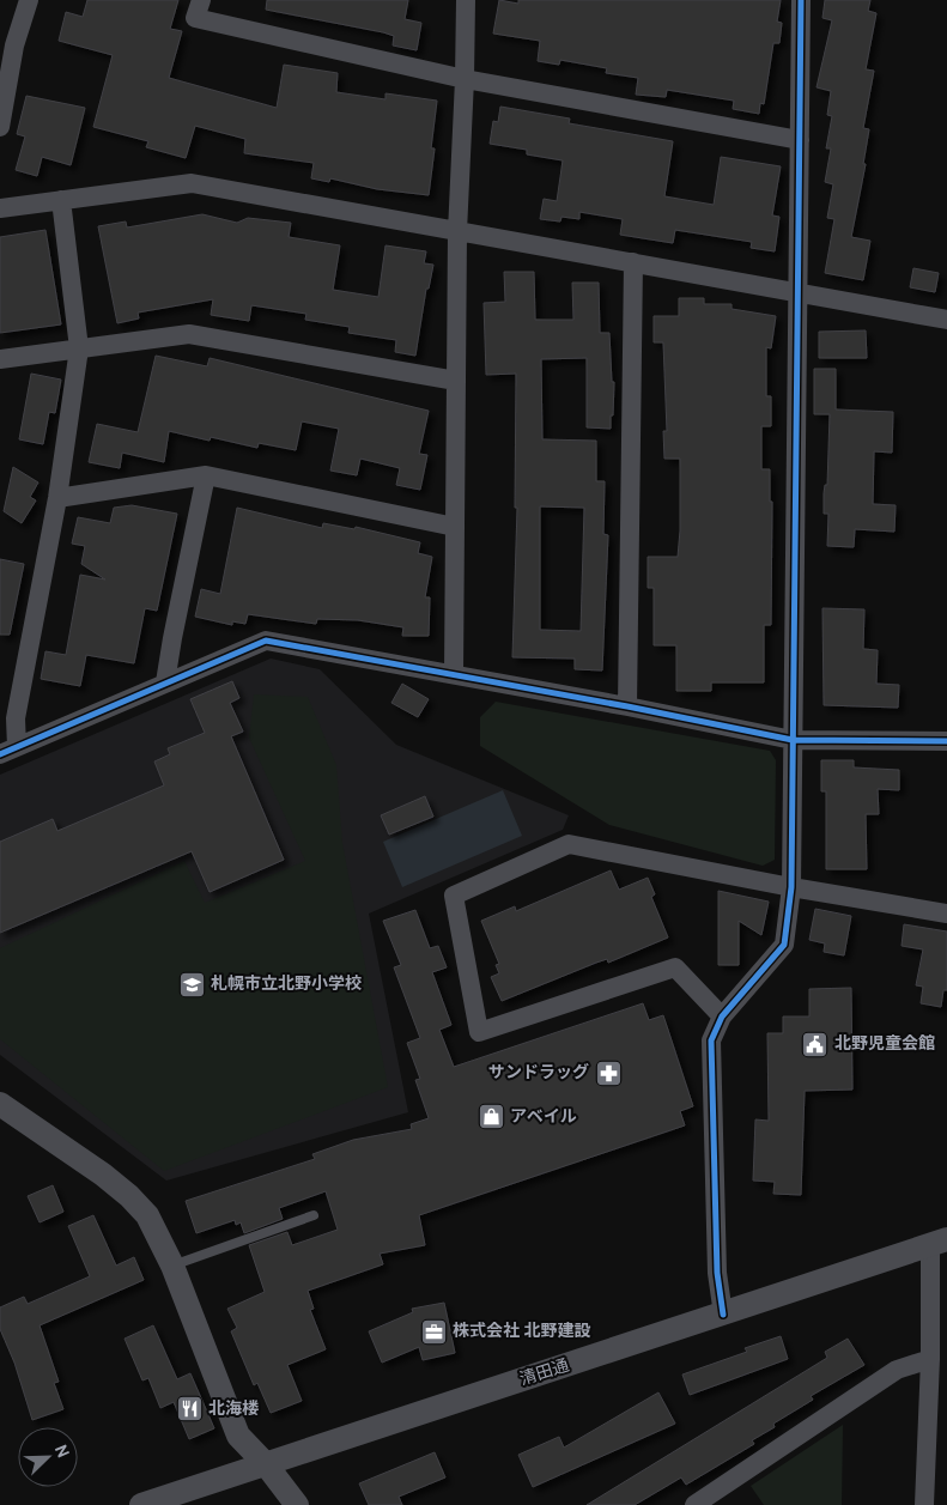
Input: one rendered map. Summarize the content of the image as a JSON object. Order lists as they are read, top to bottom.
{
  "streets": {
    "street": ["清田通"]
  },
  "places": {
    "school or university": ["札幌市立北野小学校"],
    "public building": ["北野児童会館"],
    "pharmacy": ["サンドラッグ"],
    "shop": ["アベイル"],
    "office": ["株式会社 北野建設"],
    "restaurant": ["北海楼"]
  },
  "north": "top right"
}
